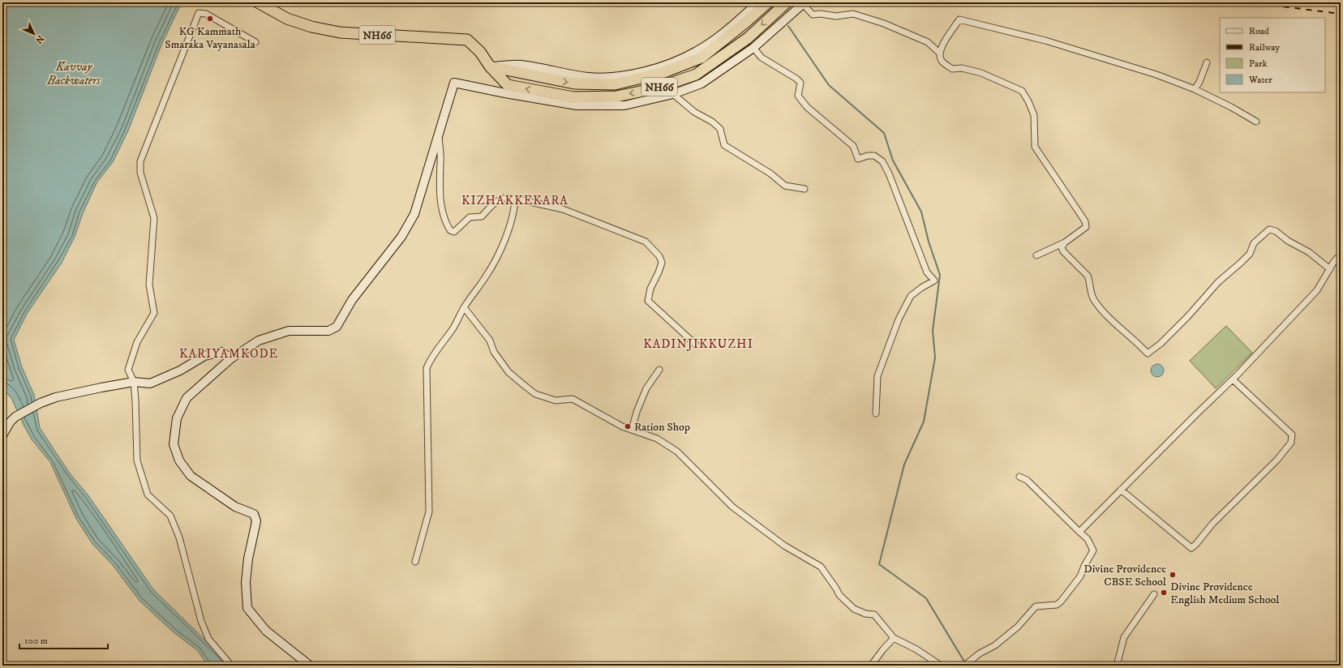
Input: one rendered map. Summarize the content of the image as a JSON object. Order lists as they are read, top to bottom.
{
  "streets": {
    "highway": ["NH66"]
  },
  "districts": ["KIZHAKKEKARA", "KADINJIKKUZHI", "KARIYAMKODE"],
  "water": ["Kavvay Backwaters"],
  "places": [
    "KG Kammath Smaraka Vayanasala",
    "Ration Shop",
    "Divine Providence CBSE School",
    "Divine Providence English Medium School"
  ],
  "legend": [
    "Road",
    "Railway",
    "Park",
    "Water"
  ],
  "scale_bar": "100 m",
  "north": "bottom right"
}
